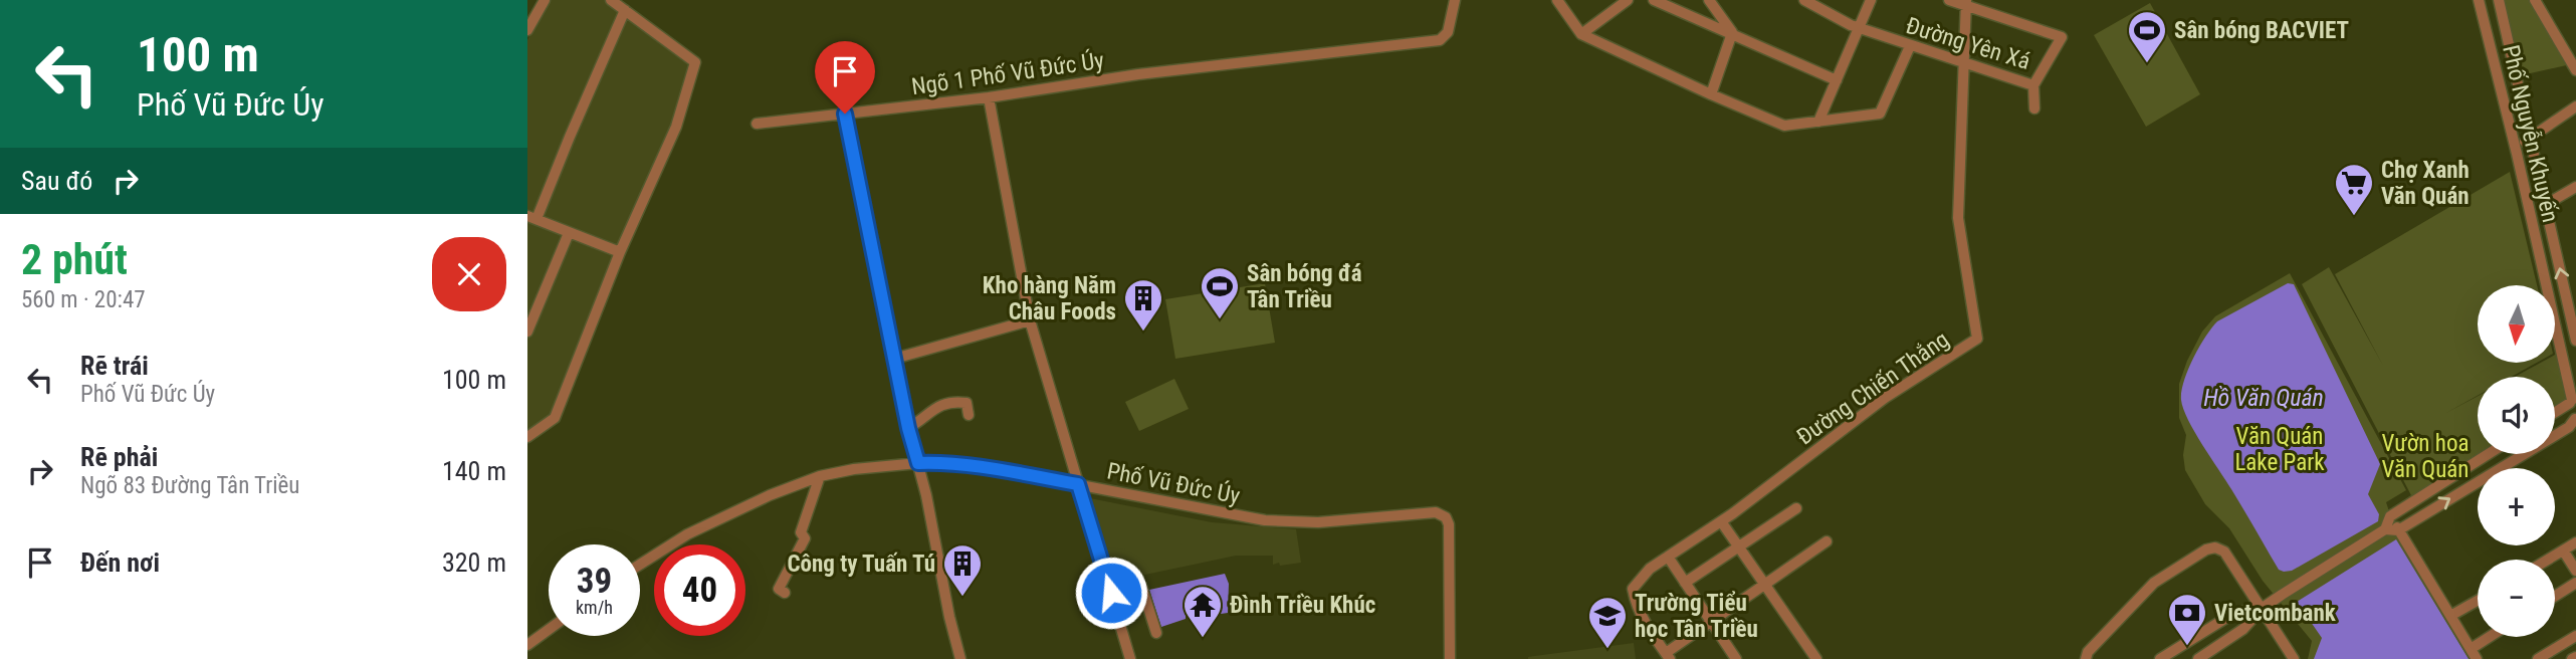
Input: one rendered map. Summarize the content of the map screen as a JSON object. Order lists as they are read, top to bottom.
{
  "streets": {
    "street": [
      "Đường Yên Xá",
      "Ngõ 1 Phố Vũ Đức Úy",
      "Phố Nguyễn Khuyến",
      "Đường Chiến Thắng",
      "Phố Vũ Đức Úy"
    ]
  },
  "crossings": [
    ["Đường Yên Xá", "Đường Chiến Thắng"]
  ],
  "water": ["Hồ Văn Quán"],
  "parks": ["Văn Quán Lake Park", "Vườn hoa Văn Quán"],
  "places": {
    "sports": ["Sân bóng BACVIET", "Sân bóng đá Tân Triều"],
    "supermarket": ["Chợ Xanh Văn Quán"],
    "building": ["Kho hàng Năm Châu Foods", "Công ty Tuấn Tú"],
    "temple": ["Đình Triều Khúc"],
    "bank": ["Vietcombank"],
    "school or university": ["Trường Tiểu học Tân Triều"]
  },
  "north": "bottom",
  "page": {
    "turn": ["100 m", "Phố Vũ Đức Úy"],
    "then": "Sau đó",
    "heading": ["2 phút", "560 m · 20:47"],
    "map_buttons": ["+", "−"],
    "list": [
      {
        "name": "Rẽ trái",
        "note": "Phố Vũ Đức Úy",
        "value": "100 m"
      },
      {
        "name": "Rẽ phải",
        "note": "Ngõ 83 Đường Tân Triều",
        "value": "140 m"
      },
      {
        "name": "Đến nơi",
        "value": "320 m"
      }
    ],
    "speed": "39 km/h",
    "limit": "40"
  }
}
